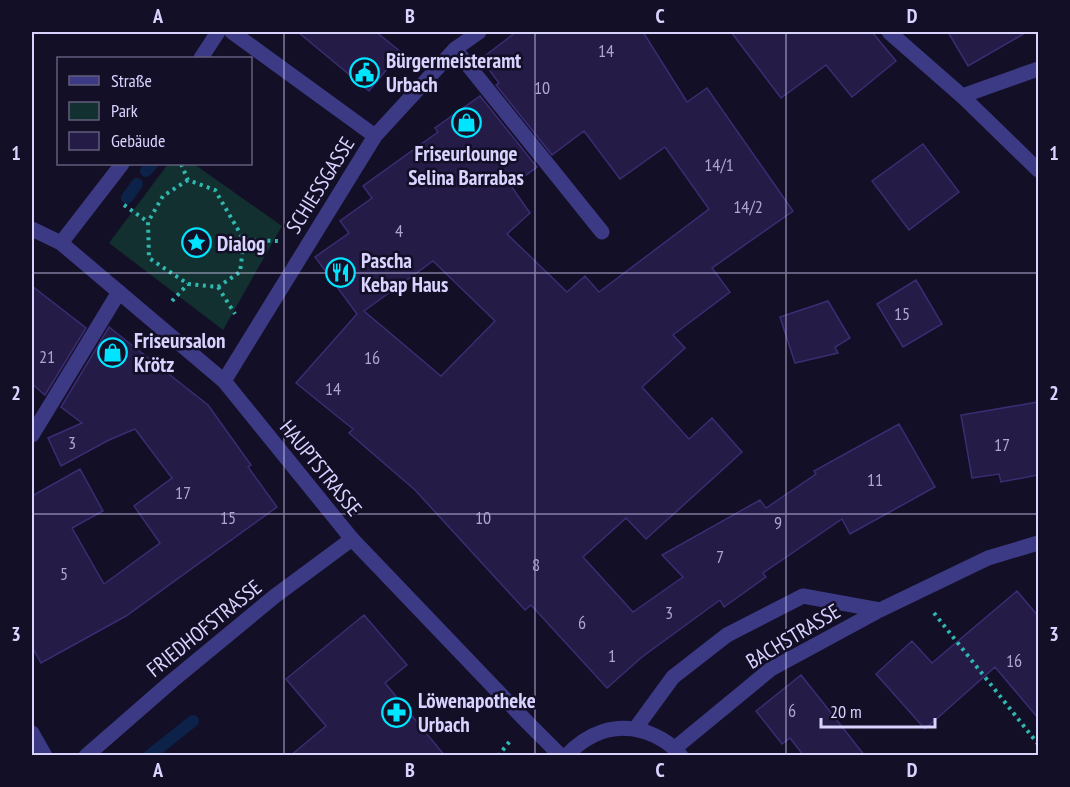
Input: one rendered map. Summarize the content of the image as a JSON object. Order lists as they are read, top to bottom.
{
  "streets": {
    "street": [
      "SCHIESSGASSE",
      "HAUPTSTRASSE",
      "FRIEDHOFSTRASSE",
      "BACHSTRASSE"
    ]
  },
  "crossings": [
    ["SCHIESSGASSE", "HAUPTSTRASSE"],
    ["HAUPTSTRASSE", "FRIEDHOFSTRASSE"]
  ],
  "places": {
    "public building": ["Bürgermeisteramt Urbach"],
    "shop": ["Friseurlounge Selina Barrabas", "Friseursalon Krötz"],
    "place": ["Dialog"],
    "restaurant": ["Pascha Kebap Haus"],
    "pharmacy": ["Löwenapotheke Urbach"]
  },
  "house_numbers": [
    "14",
    "10",
    "14/1",
    "14/2",
    "4",
    "15",
    "21",
    "16",
    "14",
    "3",
    "17",
    "11",
    "17",
    "15",
    "10",
    "9",
    "7",
    "8",
    "5",
    "3",
    "6",
    "1",
    "16",
    "6"
  ],
  "legend": ["Straße", "Park", "Gebäude"],
  "scale_bar": "20 m",
  "grid": {
    "columns": [
      "A",
      "B",
      "C",
      "D"
    ],
    "rows": ["1", "2", "3"]
  }
}
